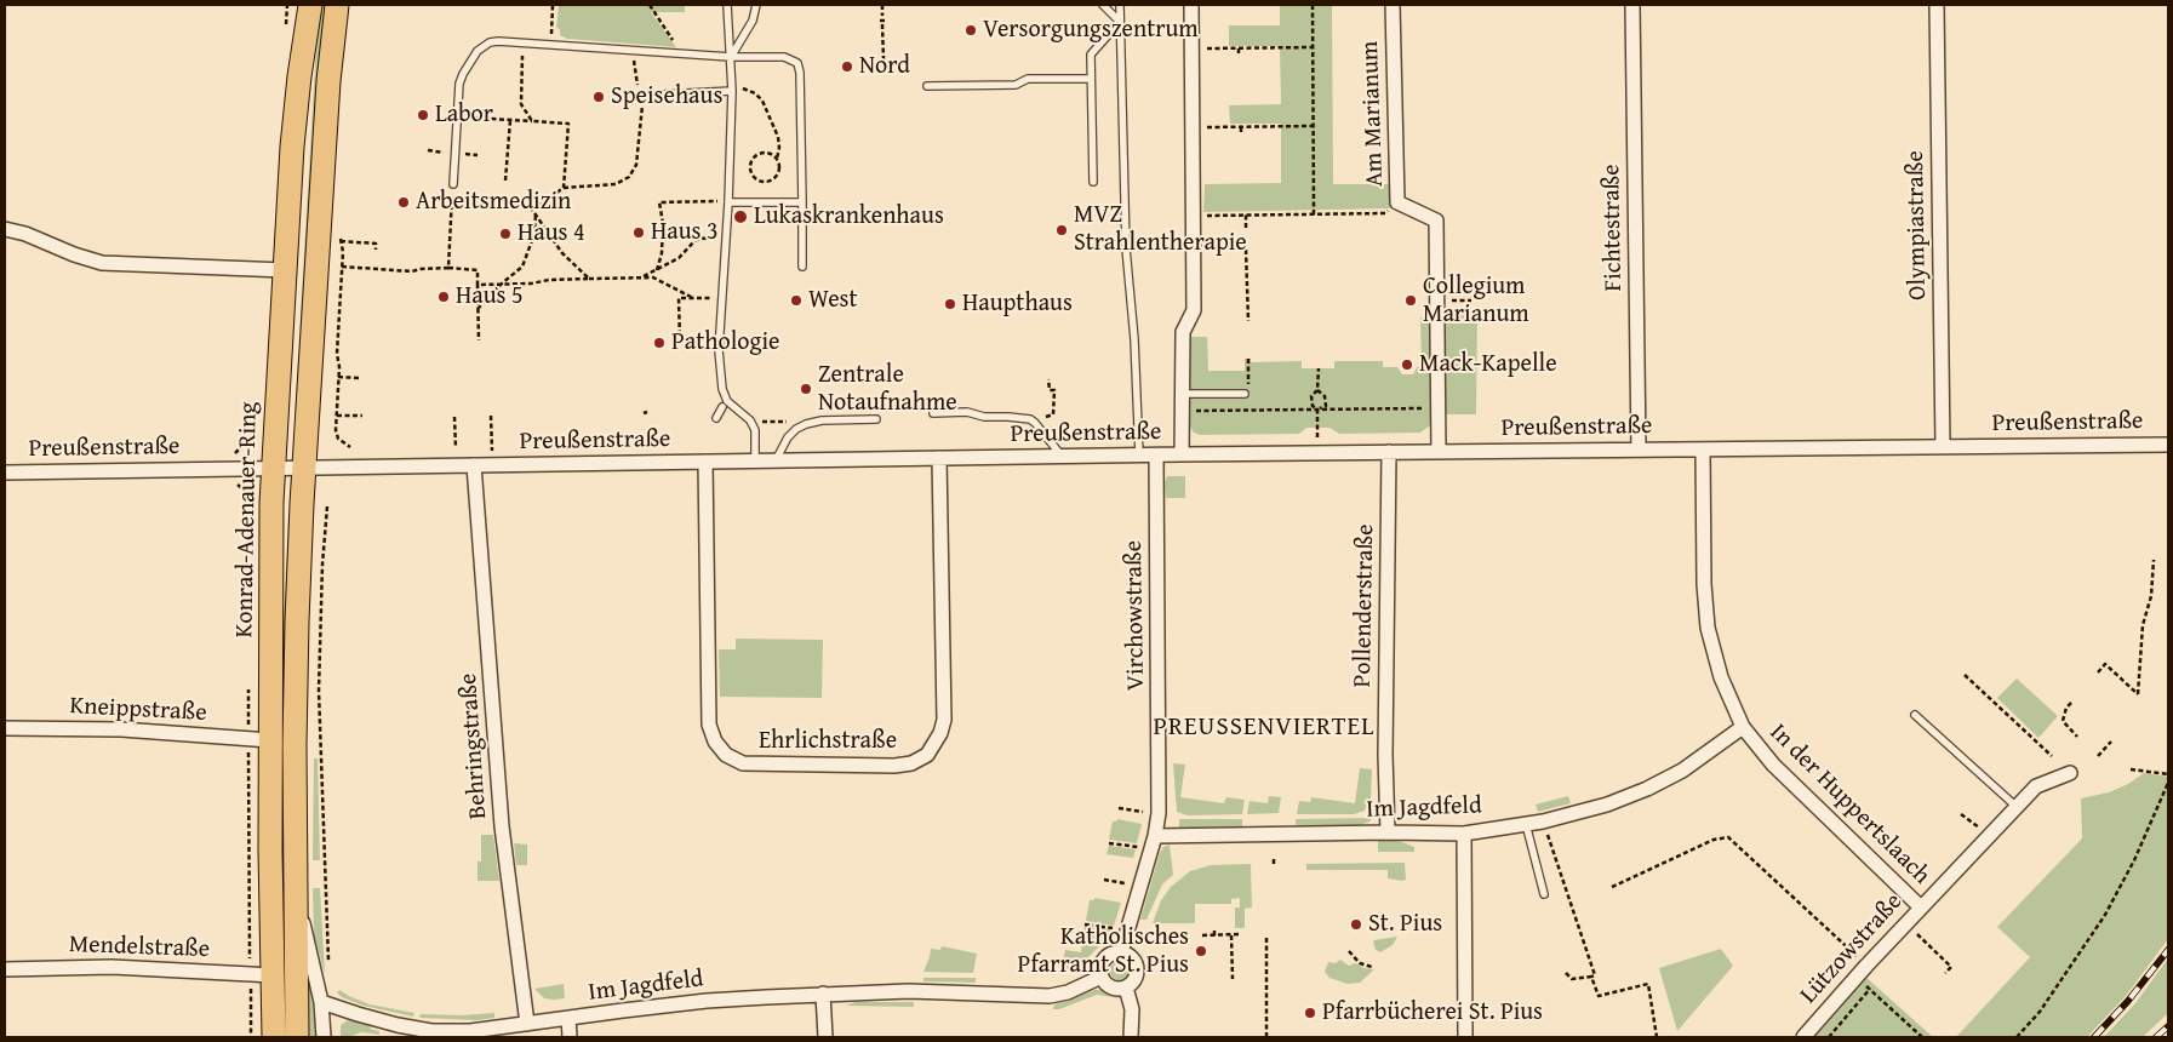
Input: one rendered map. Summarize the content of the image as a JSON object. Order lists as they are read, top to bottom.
{
  "streets": {
    "main road": ["Konrad-Adenauer-Ring"],
    "street": [
      "Am Marianum",
      "Olympiastraße",
      "Fichtestraße",
      "Preußenstraße",
      "Pollenderstraße",
      "Virchowstraße",
      "Kneippstraße",
      "Ehrlichstraße",
      "Behringstraße",
      "In der Huppertslaach",
      "Im Jagdfeld",
      "Mendelstraße",
      "Lützowstraße"
    ]
  },
  "crossings": [
    ["Am Marianum", "Preußenstraße"],
    ["Olympiastraße", "Preußenstraße"],
    ["Fichtestraße", "Preußenstraße"],
    ["Preußenstraße", "Konrad-Adenauer-Ring"],
    ["Preußenstraße", "Pollenderstraße"],
    ["Preußenstraße", "Virchowstraße"],
    ["Preußenstraße", "Ehrlichstraße"],
    ["Preußenstraße", "Behringstraße"],
    ["Preußenstraße", "In der Huppertslaach"],
    ["Konrad-Adenauer-Ring", "Kneippstraße"],
    ["Konrad-Adenauer-Ring", "Mendelstraße"],
    ["Pollenderstraße", "Im Jagdfeld"],
    ["Virchowstraße", "Im Jagdfeld"],
    ["Behringstraße", "Im Jagdfeld"],
    ["In der Huppertslaach", "Im Jagdfeld"],
    ["In der Huppertslaach", "Lützowstraße"]
  ],
  "districts": ["PREUSSENVIERTEL"],
  "places": [
    "Versorgungszentrum",
    "Nord",
    "Speisehaus",
    "Labor",
    "Arbeitsmedizin",
    "Lukaskrankenhaus",
    "MVZ Strahlentherapie",
    "Haus 3",
    "Haus 4",
    "Haus 5",
    "West",
    "Collegium Marianum",
    "Haupthaus",
    "Pathologie",
    "Mack-Kapelle",
    "Zentrale Notaufnahme",
    "St. Pius",
    "Katholisches Pfarramt St. Pius",
    "Pfarrbücherei St. Pius"
  ]
}
